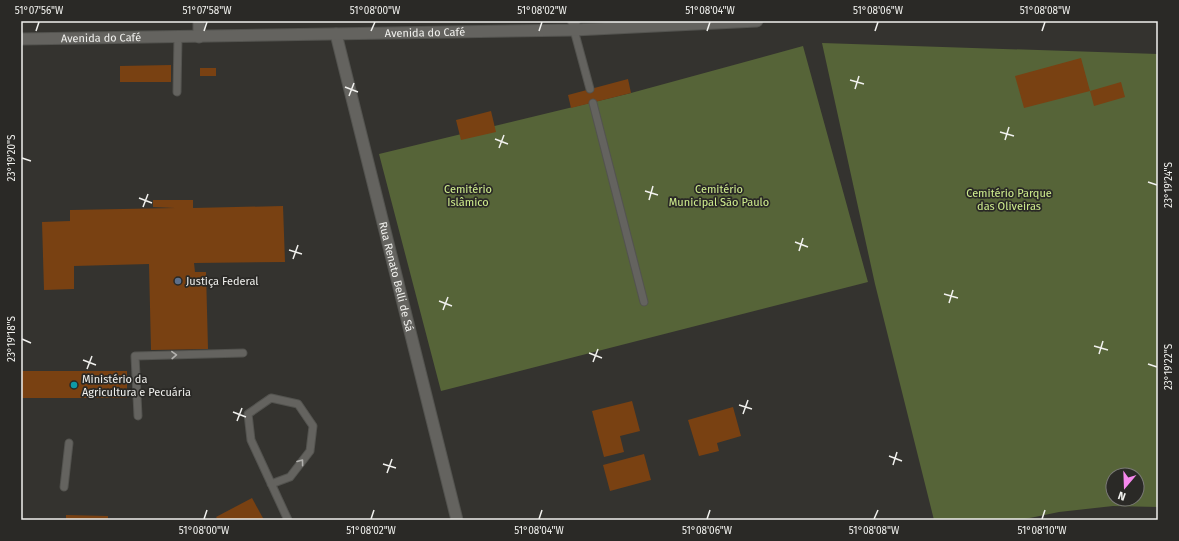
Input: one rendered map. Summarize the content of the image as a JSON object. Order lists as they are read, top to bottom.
{
  "streets": {
    "street": ["Avenida do Café", "Rua Renato Belli de Sá"]
  },
  "crossings": [
    ["Avenida do Café", "Rua Renato Belli de Sá"]
  ],
  "parks": ["Cemitério Islâmico", "Cemitério Municipal São Paulo", "Cemitério Parque das Oliveiras"],
  "places": ["Justiça Federal", "Ministério da Agricultura e Pecuária"],
  "north": "bottom",
  "coordinates": [
    "51°07'56\"W",
    "51°07'58\"W",
    "51°08'00\"W",
    "51°08'02\"W",
    "51°08'04\"W",
    "51°08'06\"W",
    "51°08'08\"W",
    "23°19'20\"S",
    "23°19'24\"S",
    "23°19'18\"S",
    "23°19'22\"S",
    "51°08'10\"W"
  ]
}
